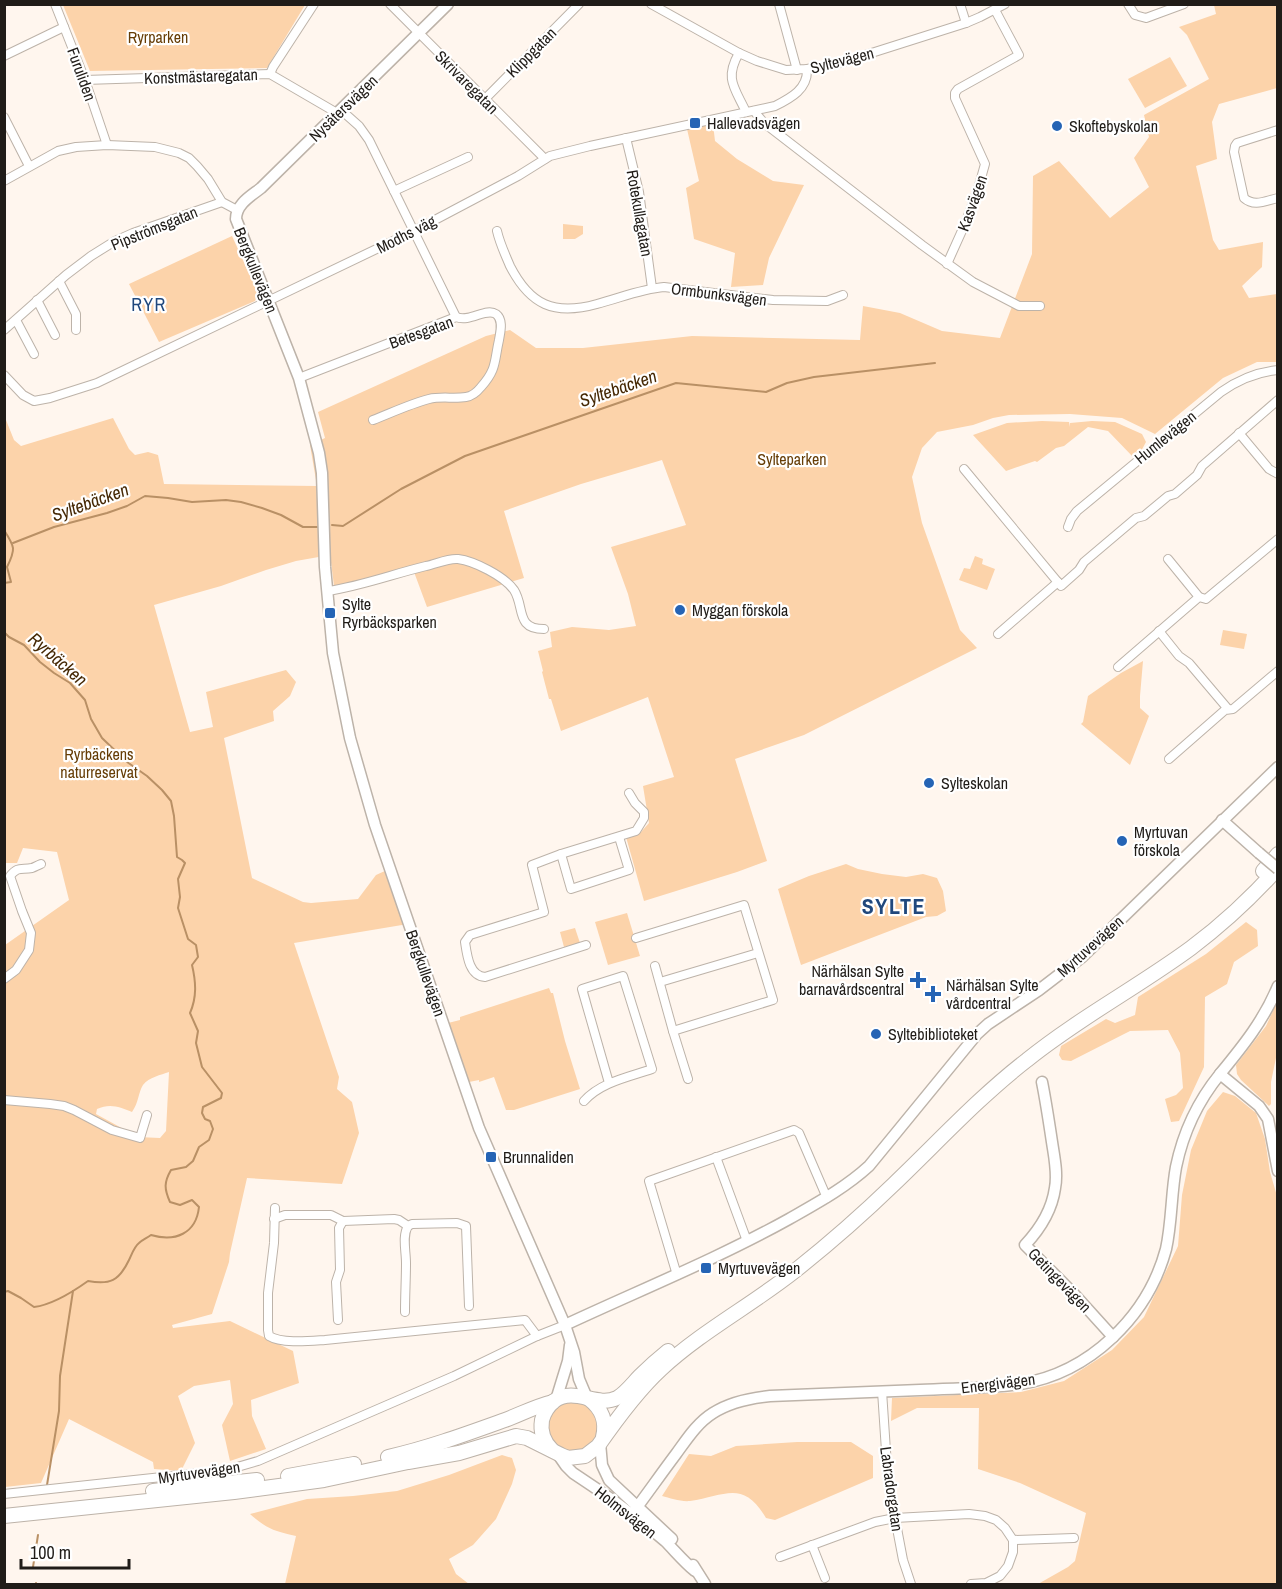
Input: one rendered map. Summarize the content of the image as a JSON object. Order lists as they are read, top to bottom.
{
  "streets": {
    "street": [
      "Klippgatan",
      "Syltevägen",
      "Furuliden",
      "Konstmästaregatan",
      "Skrivaregatan",
      "Nysätersvägen",
      "Kasvägen",
      "Rotekullagatan",
      "Pipströmsgatan",
      "Modhs väg",
      "Bergkullevägen",
      "Ormbunksvägen",
      "Betesgatan",
      "Humlevägen",
      "Myrtuvevägen",
      "Getingevägen",
      "Energivägen",
      "Labradorgatan",
      "Holmsvägen"
    ]
  },
  "crossings": [
    ["Klippgatan", "Skrivaregatan"],
    ["Syltevägen", "Kasvägen"],
    ["Syltevägen", "Modhs väg"],
    ["Furuliden", "Konstmästaregatan"],
    ["Furuliden", "Bergkullevägen"],
    ["Skrivaregatan", "Nysätersvägen"],
    ["Skrivaregatan", "Modhs väg"],
    ["Nysätersvägen", "Bergkullevägen"],
    ["Rotekullagatan", "Modhs väg"],
    ["Rotekullagatan", "Ormbunksvägen"],
    ["Pipströmsgatan", "Bergkullevägen"],
    ["Modhs väg", "Bergkullevägen"],
    ["Bergkullevägen", "Betesgatan"],
    ["Bergkullevägen", "Myrtuvevägen"],
    ["Bergkullevägen", "Holmsvägen"],
    ["Getingevägen", "Energivägen"],
    ["Energivägen", "Labradorgatan"],
    ["Energivägen", "Holmsvägen"]
  ],
  "districts": ["RYR", "SYLTE"],
  "water": ["Syltebäcken", "Ryrbäcken"],
  "parks": ["Ryrparken", "Sylteparken", "Ryrbäckens naturreservat"],
  "places": {
    "transit": [
      "Hallevadsvägen",
      "Sylte Ryrbäcksparken",
      "Brunnaliden",
      "Myrtuvevägen"
    ],
    "other": [
      "Skoftebyskolan",
      "Myggan förskola",
      "Sylteskolan",
      "Myrtuvan förskola",
      "Syltebiblioteket"
    ],
    "health": ["Närhälsan Sylte barnavårdscentral", "Närhälsan Sylte vårdcentral"]
  },
  "scale_bar": "100 m"
}
